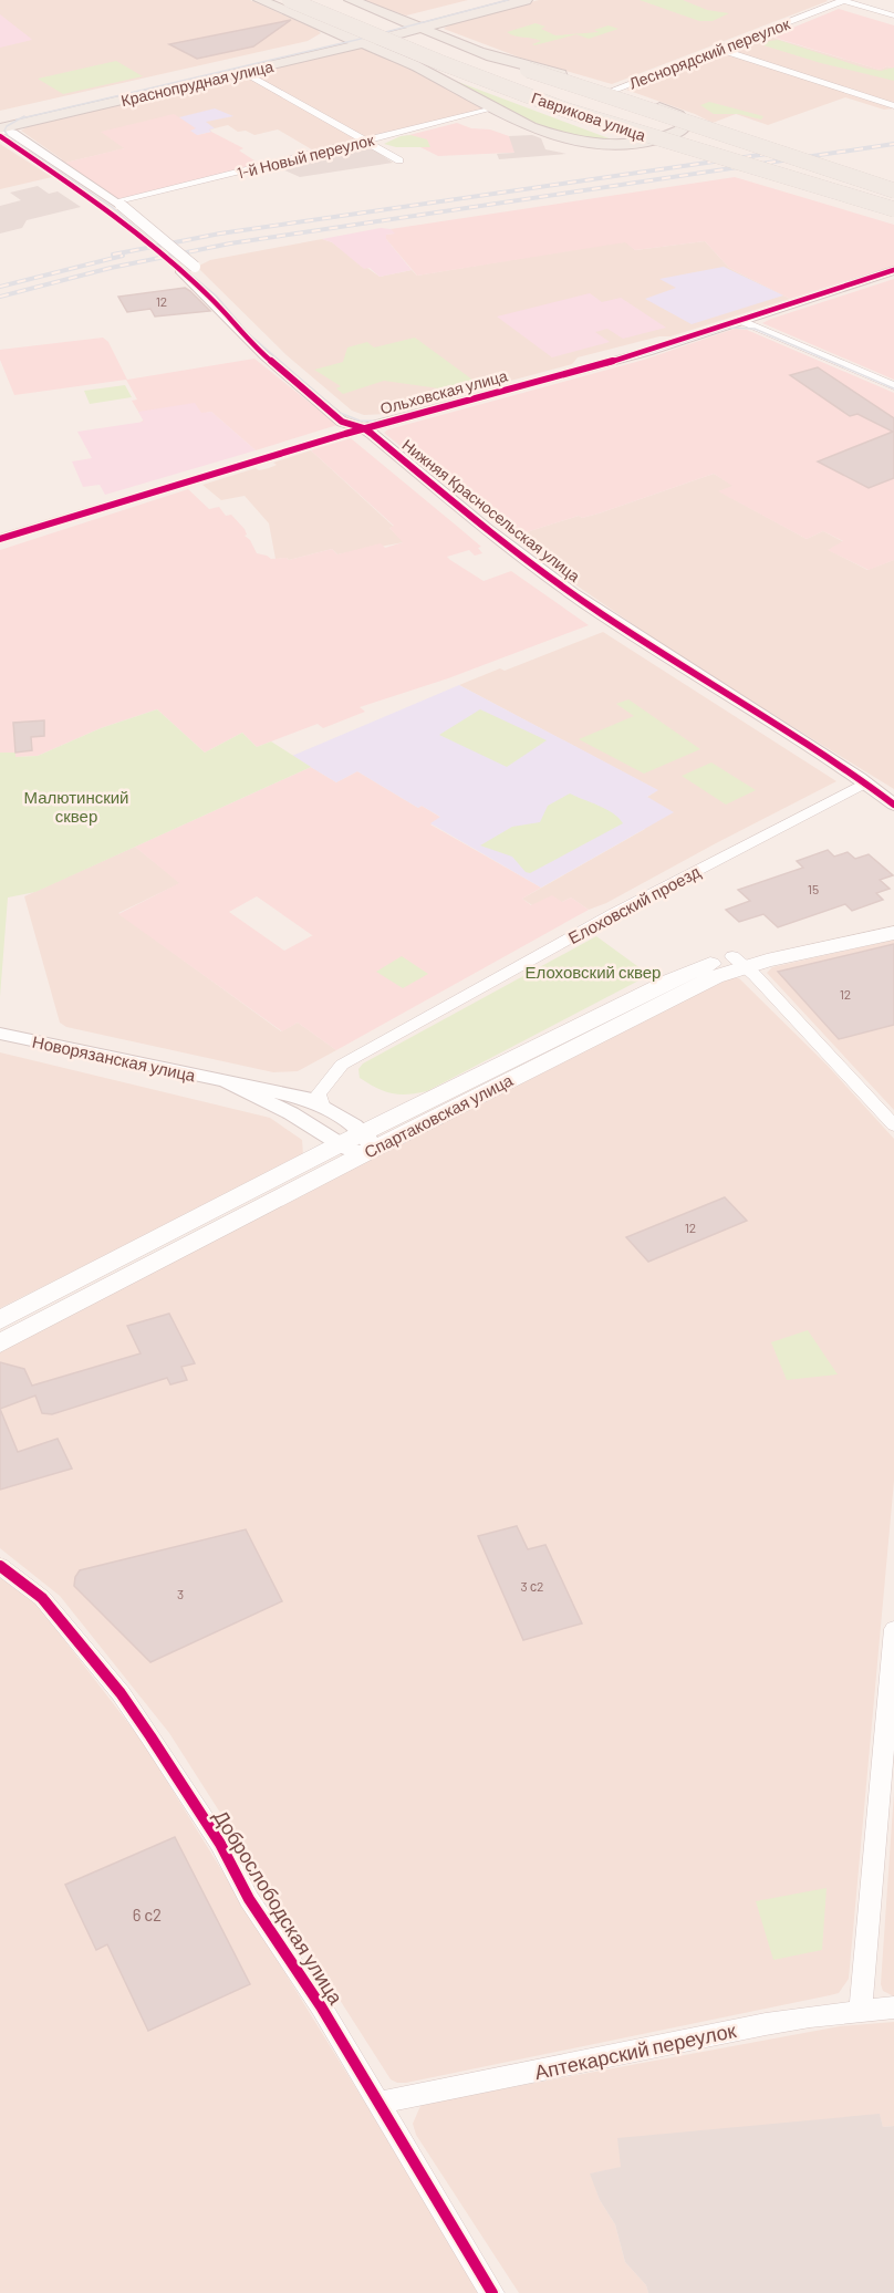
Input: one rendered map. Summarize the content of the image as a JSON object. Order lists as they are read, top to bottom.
{
  "streets": {
    "main road": ["Краснопрудная улица", "Гаврикова улица", "Спартаковская улица"],
    "street": [
      "Леснорядский переулок",
      "1-й Новый переулок",
      "Ольховская улица",
      "Нижняя Красносельская улица",
      "Елоховский проезд",
      "Новорязанская улица",
      "Доброслободская улица",
      "Аптекарский переулок"
    ]
  },
  "crossings": [
    ["Краснопрудная улица", "Нижняя Красносельская улица"],
    ["1-й Новый переулок", "Нижняя Красносельская улица"],
    ["Ольховская улица", "Нижняя Красносельская улица"],
    ["Нижняя Красносельская улица", "Елоховский проезд"],
    ["Елоховский проезд", "Новорязанская улица"],
    ["Новорязанская улица", "Спартаковская улица"],
    ["Доброслободская улица", "Аптекарский переулок"]
  ],
  "parks": ["Малютинский сквер", "Елоховский сквер"],
  "house_numbers": [
    "12",
    "15",
    "12",
    "12",
    "3 с2",
    "3",
    "6 с2"
  ]
}
